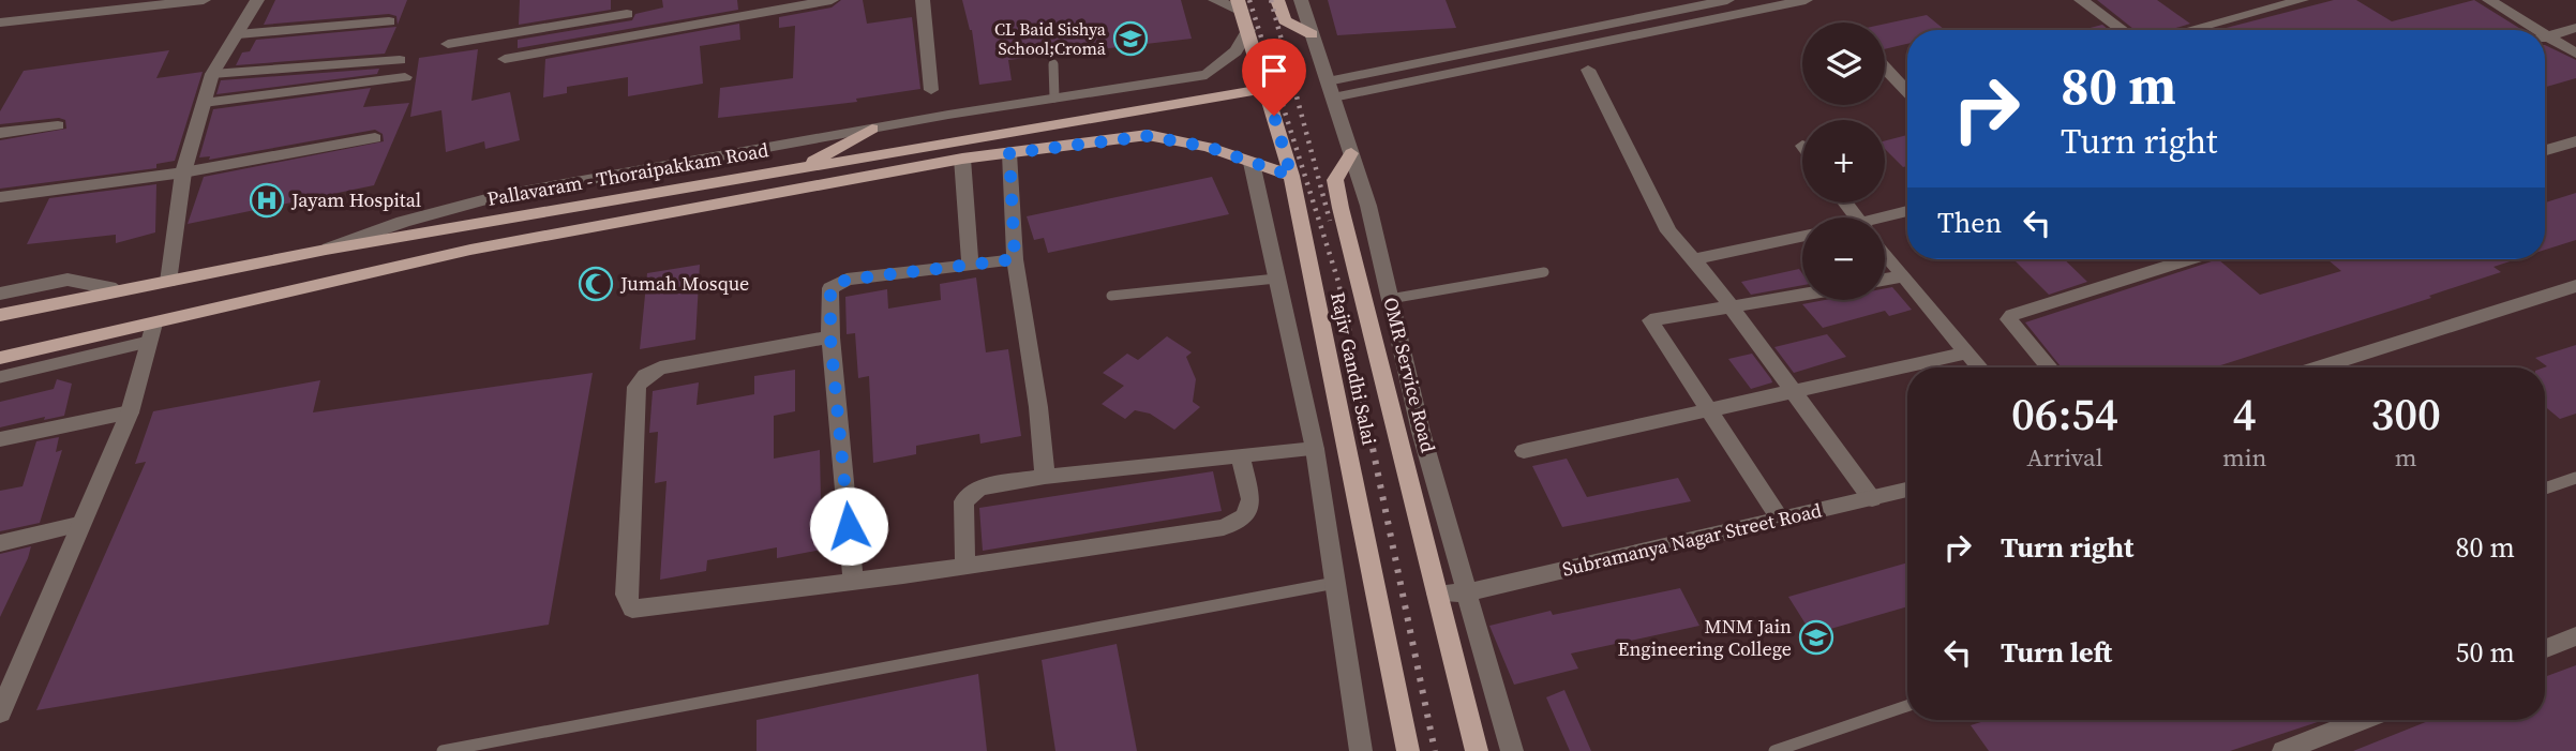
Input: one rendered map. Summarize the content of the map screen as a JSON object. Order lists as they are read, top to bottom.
{
  "streets": {
    "main road": ["Pallavaram - Thoraipakkam Road", "Rajiv Gandhi Salai"],
    "street": ["OMR Service Road", "Subramanya Nagar Street Road"]
  },
  "crossings": [
    ["Pallavaram - Thoraipakkam Road", "Rajiv Gandhi Salai"],
    ["Rajiv Gandhi Salai", "OMR Service Road"],
    ["Rajiv Gandhi Salai", "Subramanya Nagar Street Road"],
    ["OMR Service Road", "Subramanya Nagar Street Road"]
  ],
  "places": {
    "school or university": ["CL Baid Sishya School;Cromā", "MNM Jain Engineering College"],
    "hospital": ["Jayam Hospital"],
    "mosque": ["Jumah Mosque"]
  },
  "page": {
    "map_buttons": ["+", "−"],
    "turn": ["80 m", "Turn right"],
    "then": "Then",
    "eta": [
      "06:54",
      "Arrival",
      "4",
      "min",
      "300",
      "m"
    ],
    "list": [
      {
        "name": "Turn right",
        "value": "80 m"
      },
      {
        "name": "Turn left",
        "value": "50 m"
      }
    ]
  }
}
